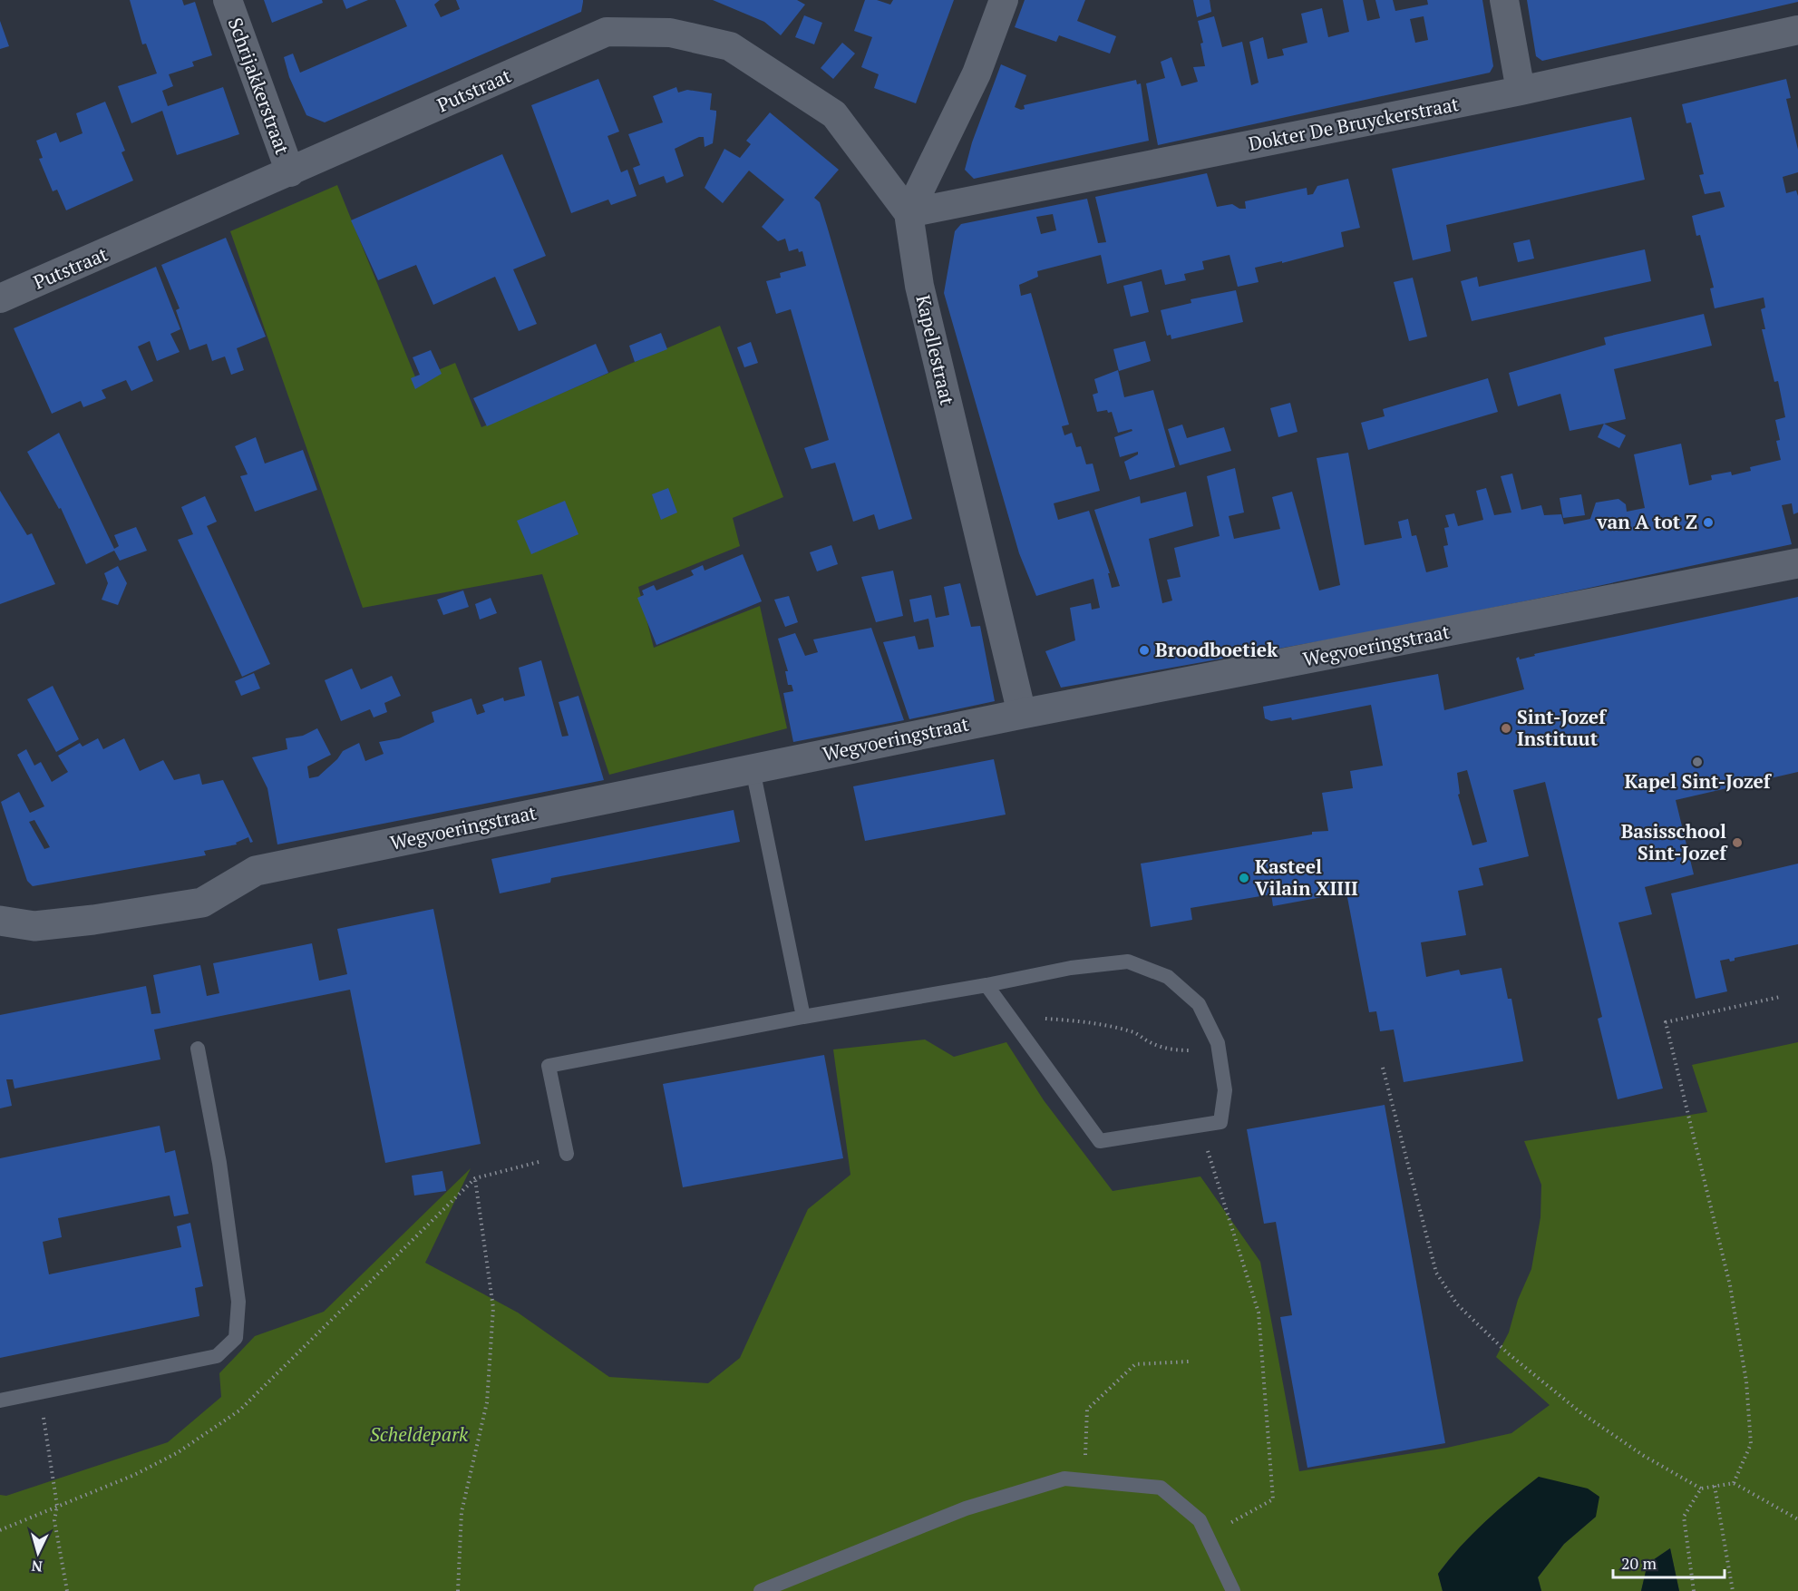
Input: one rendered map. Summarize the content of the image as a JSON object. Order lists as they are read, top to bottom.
{
  "streets": {
    "street": [
      "Schrijakkerstraat",
      "Putstraat",
      "Dokter De Bruyckerstraat",
      "Kapellestraat",
      "Wegvoeringstraat"
    ]
  },
  "crossings": [
    ["Schrijakkerstraat", "Putstraat"],
    ["Putstraat", "Dokter De Bruyckerstraat"],
    ["Putstraat", "Kapellestraat"],
    ["Dokter De Bruyckerstraat", "Kapellestraat"],
    ["Kapellestraat", "Wegvoeringstraat"]
  ],
  "parks": ["Scheldepark"],
  "places": [
    "van A tot Z",
    "Broodboetiek",
    "Sint-Jozef Instituut",
    "Kapel Sint-Jozef",
    "Basisschool Sint-Jozef",
    "Kasteel Vilain XIIII"
  ],
  "scale_bar": "20 m",
  "north": "bottom"
}
